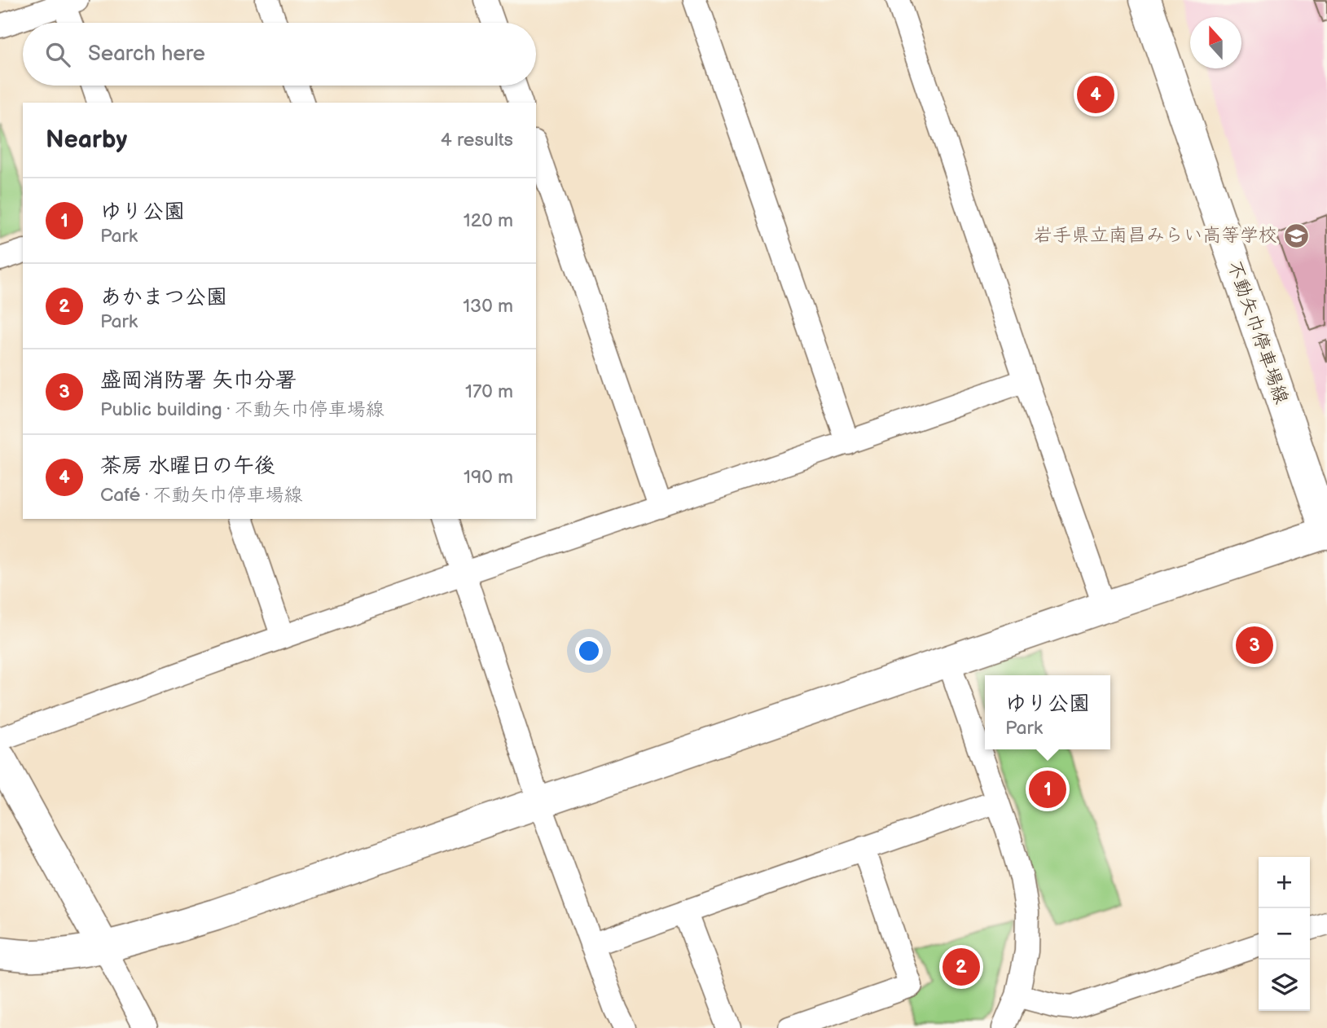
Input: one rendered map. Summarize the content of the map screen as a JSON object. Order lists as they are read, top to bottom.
{
  "streets": {
    "street": ["不動矢巾停車場線"]
  },
  "places": {
    "school or university": ["岩手県立南昌みらい高等学校"]
  },
  "north": "top",
  "page": {
    "search": "Search here",
    "pins": [
      "4",
      "3",
      "1",
      "2"
    ],
    "heading": ["Nearby", "4 results"],
    "list": [
      {
        "mark": "1",
        "name": "ゆり公園",
        "note": "Park",
        "value": "120 m"
      },
      {
        "mark": "2",
        "name": "あかまつ公園",
        "note": "Park",
        "value": "130 m"
      },
      {
        "mark": "3",
        "name": "盛岡消防署 矢巾分署",
        "note": "Public building · 不動矢巾停車場線",
        "value": "170 m"
      },
      {
        "mark": "4",
        "name": "茶房 水曜日の午後",
        "note": "Café · 不動矢巾停車場線",
        "value": "190 m"
      }
    ],
    "popup": ["ゆり公園", "Park"],
    "map_buttons": ["+", "−"]
  }
}
